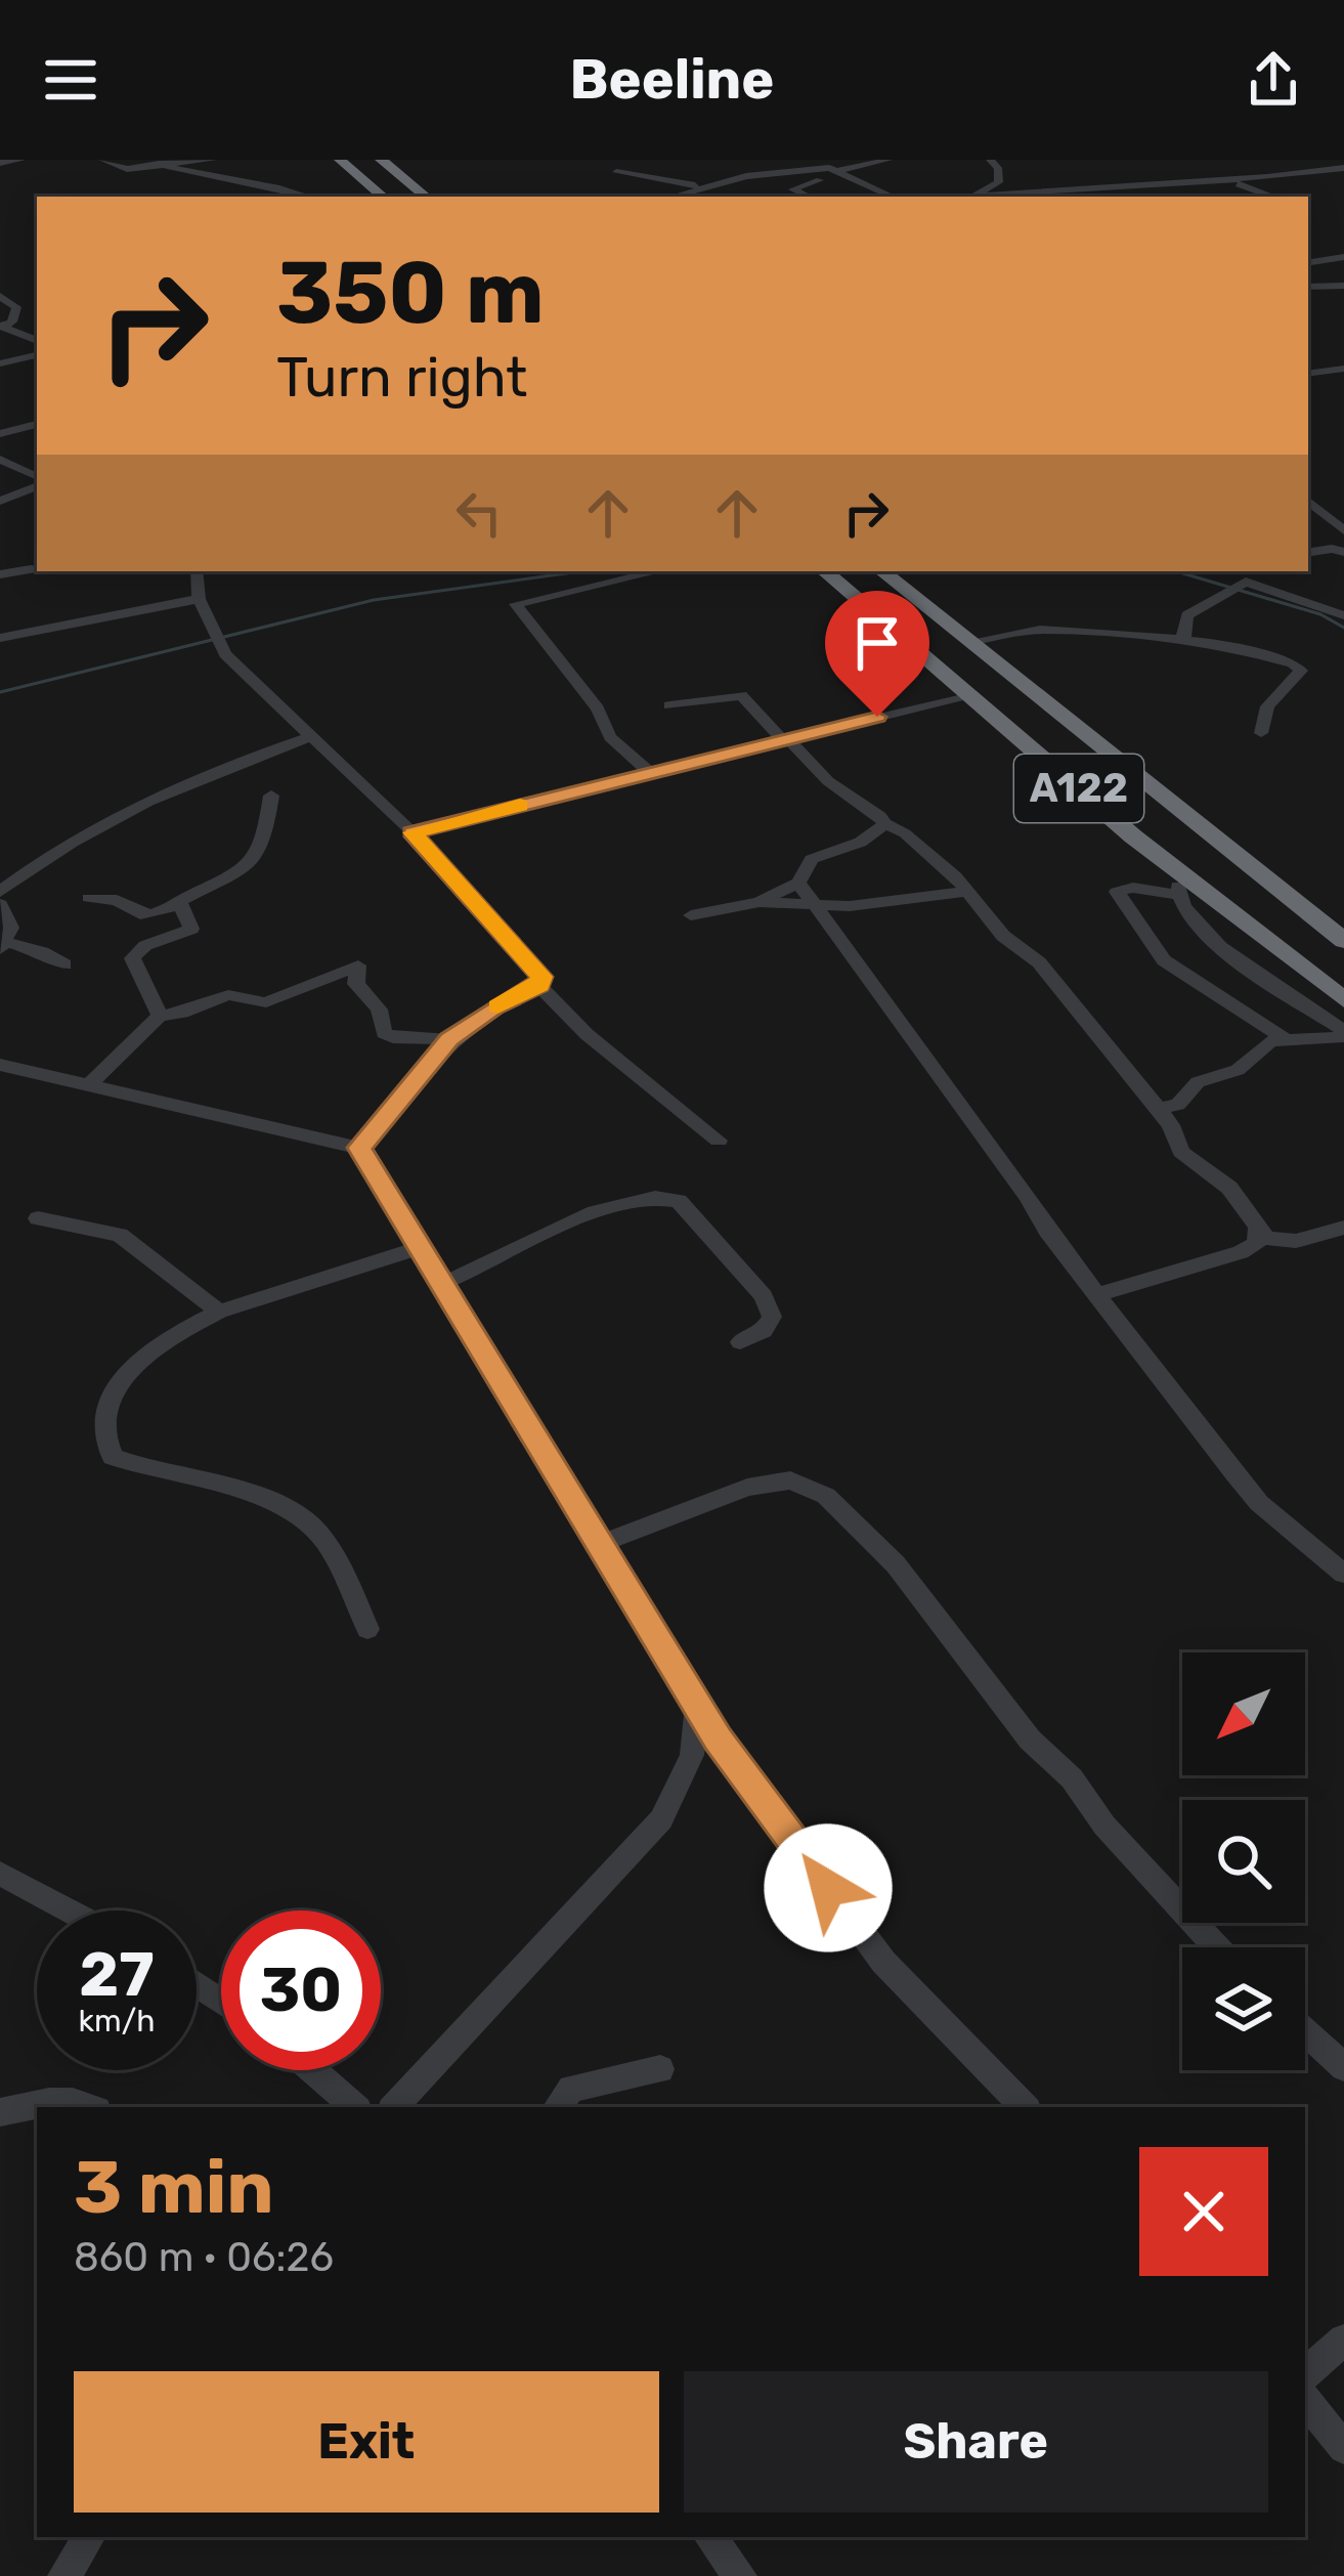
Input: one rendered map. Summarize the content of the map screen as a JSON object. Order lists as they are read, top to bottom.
{
  "streets": {
    "highway": ["A122"]
  },
  "north": "bottom left",
  "page": {
    "header": "Beeline",
    "turn": ["350 m", "Turn right"],
    "speed": "27 km/h",
    "limit": "30",
    "heading": ["3 min", "860 m · 06:26"],
    "buttons": ["Exit", "Share"]
  }
}
